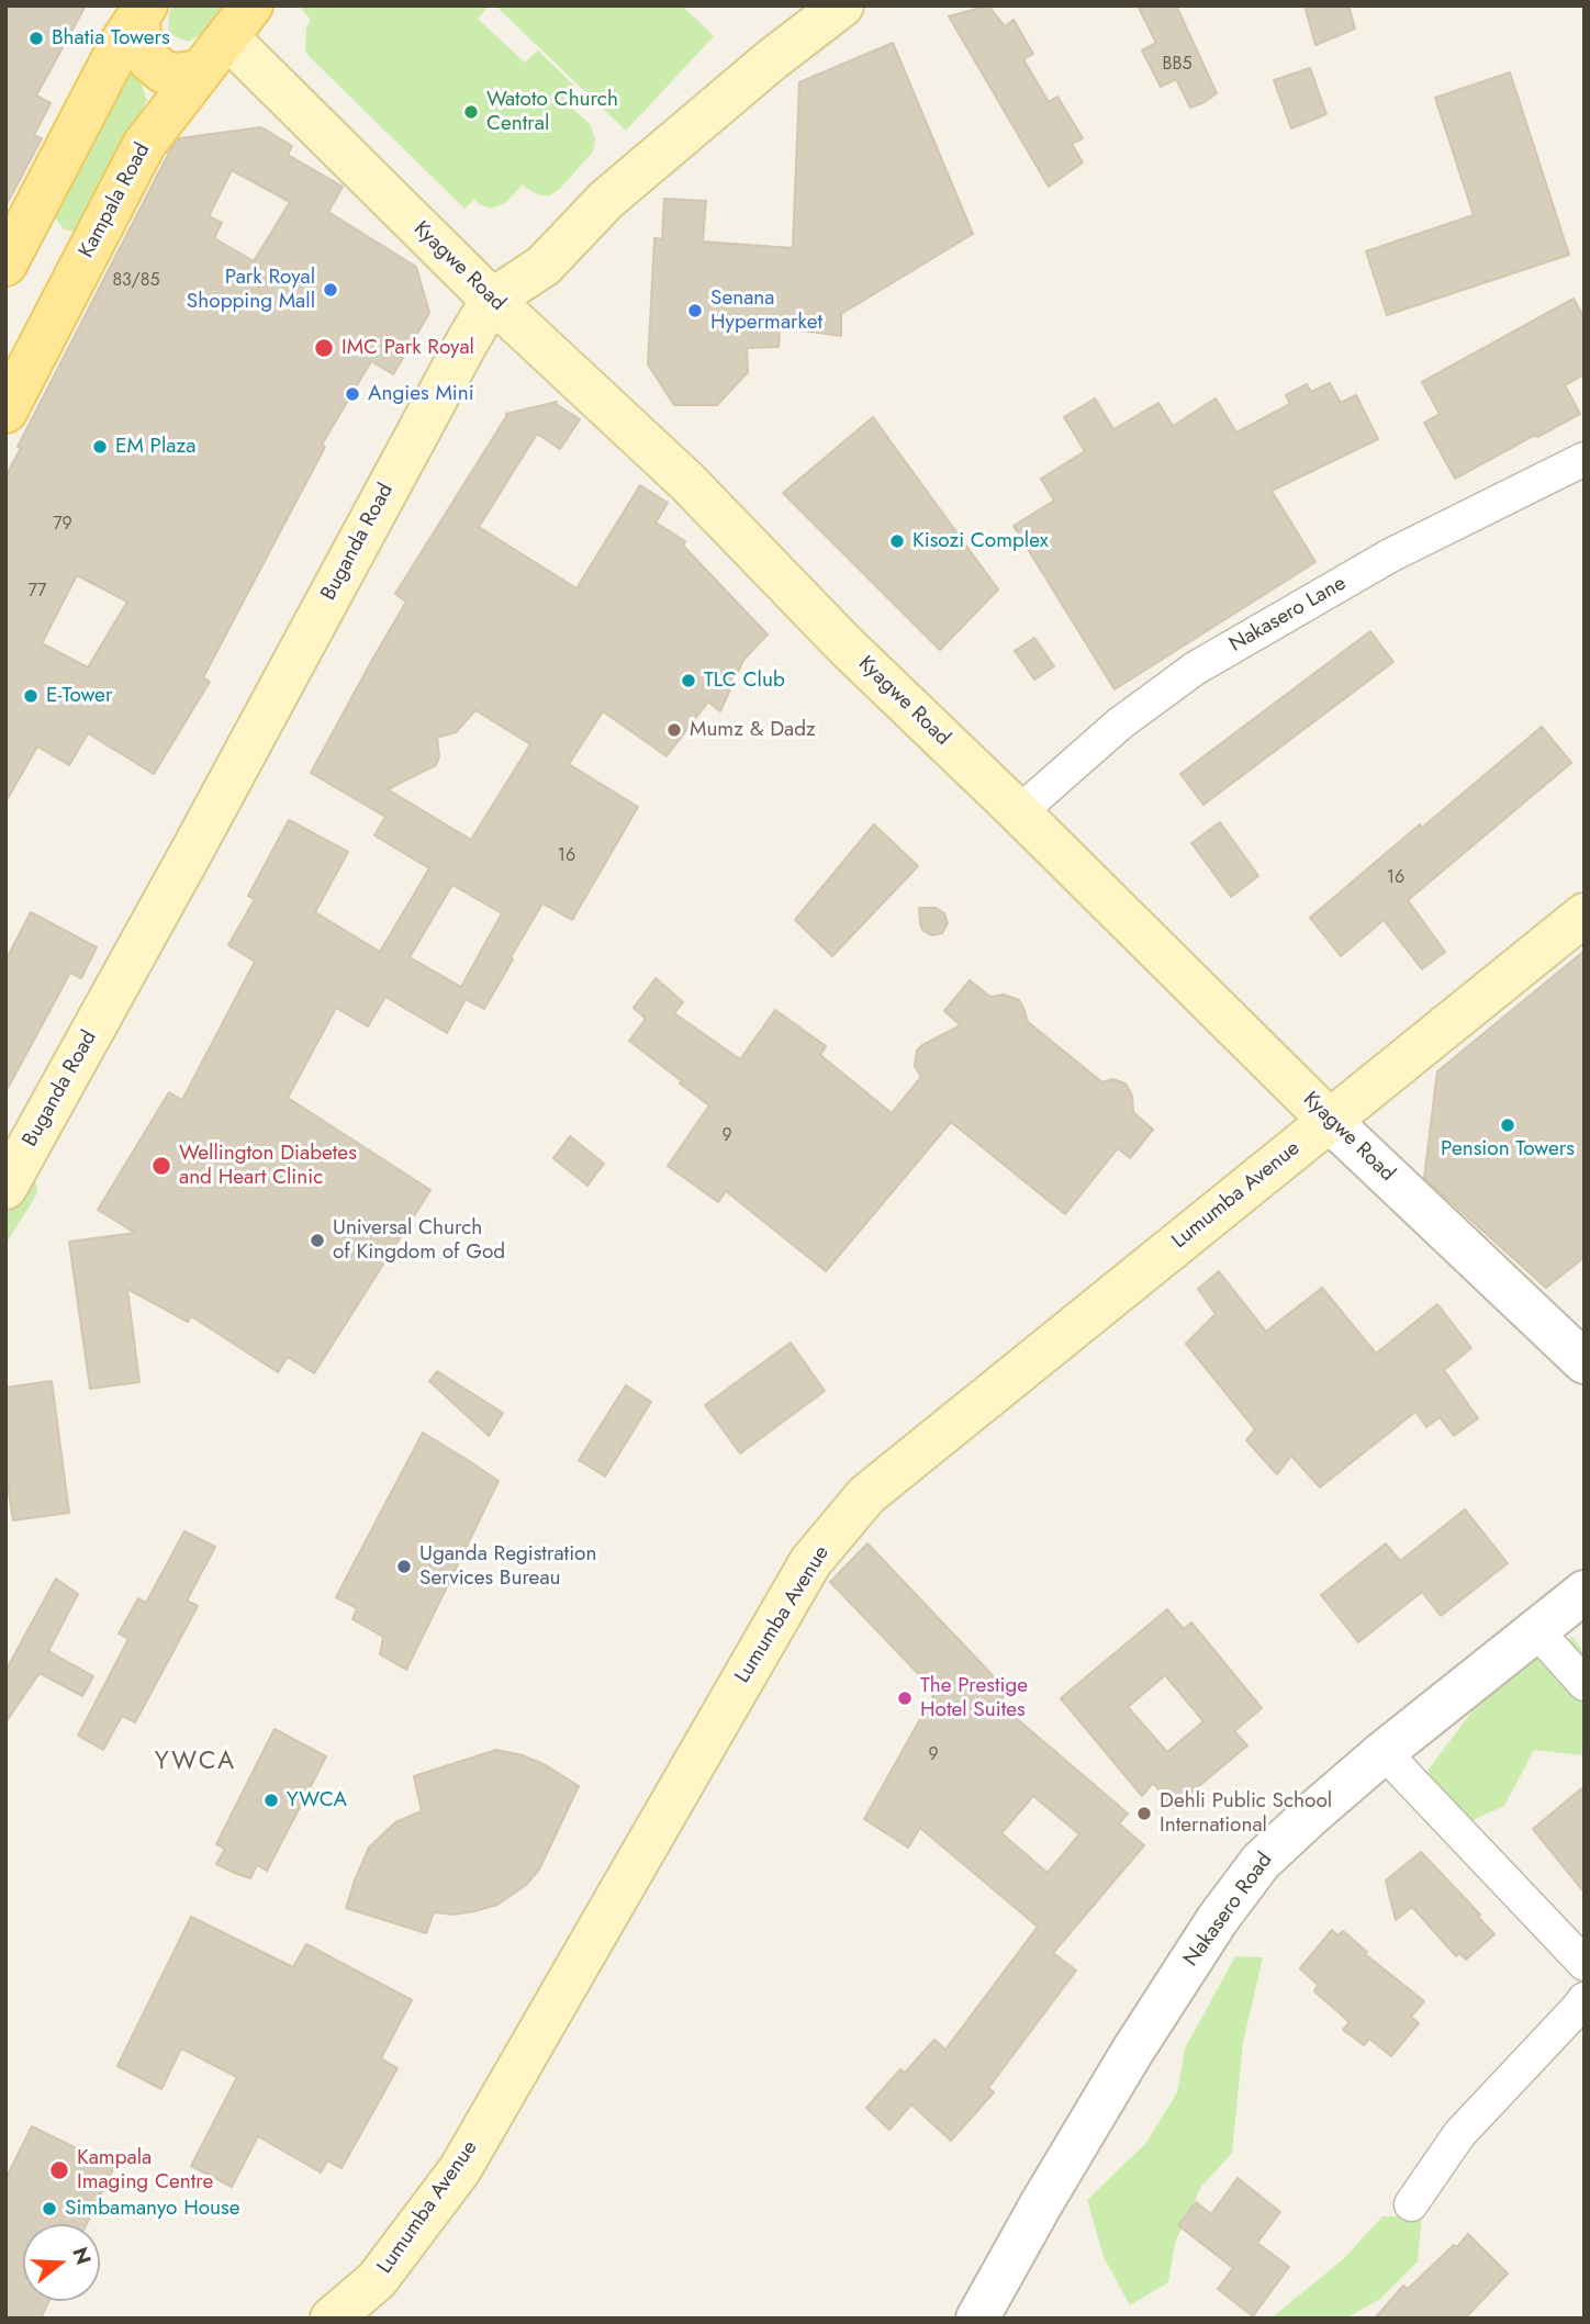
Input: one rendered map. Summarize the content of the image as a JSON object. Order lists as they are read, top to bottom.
{
  "streets": {
    "main road": [
      "Kampala Road",
      "Kyagwe Road",
      "Buganda Road",
      "Lumumba Avenue"
    ],
    "street": ["Nakasero Lane", "Nakasero Road"]
  },
  "crossings": [
    ["Kampala Road", "Kyagwe Road"],
    ["Kyagwe Road", "Buganda Road"],
    ["Kyagwe Road", "Nakasero Lane"],
    ["Kyagwe Road", "Lumumba Avenue"]
  ],
  "districts": ["YWCA"],
  "places": [
    "Bhatia Towers",
    "Watoto Church Central",
    "Park Royal Shopping Mall",
    "Senana Hypermarket",
    "IMC Park Royal",
    "Angies Mini",
    "EM Plaza",
    "Kisozi Complex",
    "TLC Club",
    "E-Tower",
    "Mumz & Dadz",
    "Pension Towers",
    "Wellington Diabetes and Heart Clinic",
    "Universal Church of Kingdom of God",
    "Uganda Registration Services Bureau",
    "The Prestige Hotel Suites",
    "YWCA",
    "Dehli Public School International",
    "Kampala Imaging Centre",
    "Simbamanyo House"
  ],
  "house_numbers": [
    "BB5",
    "83/85",
    "79",
    "77",
    "16",
    "16",
    "9",
    "9"
  ],
  "north": "right"
}
